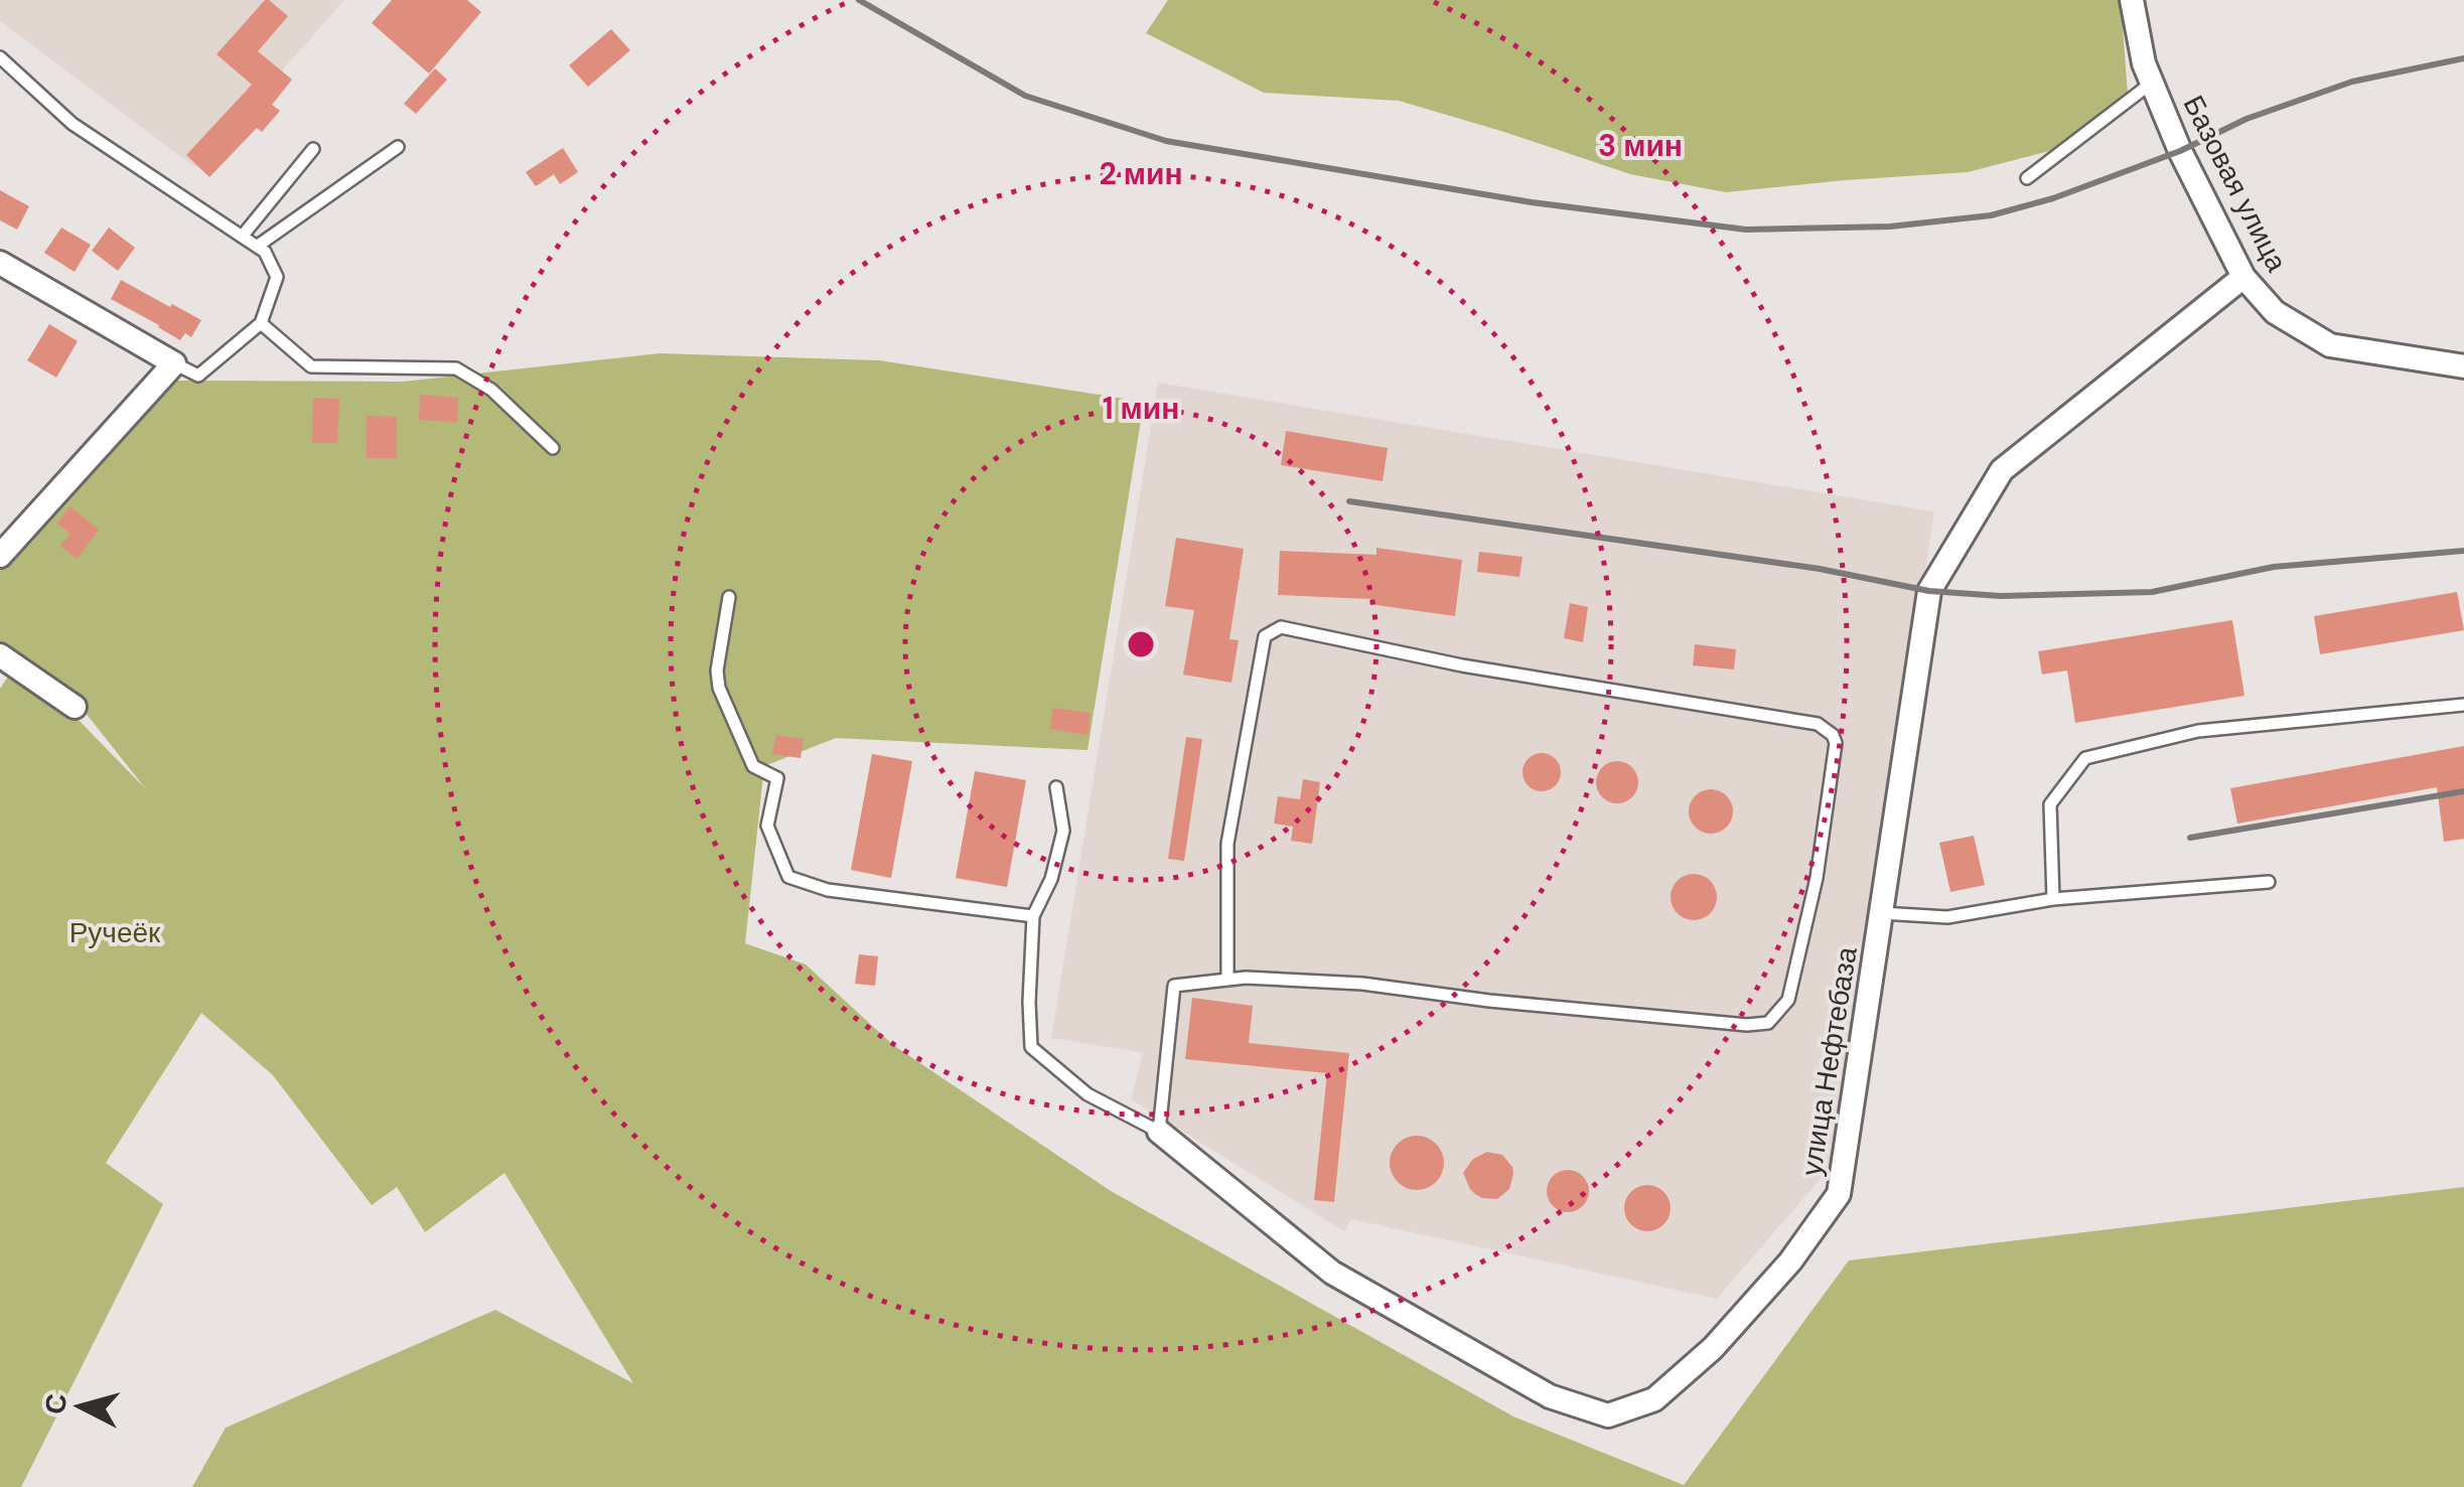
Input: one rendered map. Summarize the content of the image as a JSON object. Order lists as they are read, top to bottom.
{
  "streets": {
    "street": ["Базовая улица", "улица Нефтебаза"]
  },
  "crossings": [
    ["Базовая улица", "улица Нефтебаза"]
  ],
  "parks": ["Ручеёк"],
  "north": "left",
  "rings": ["3 мин", "2 мин", "1 мин"]
}
